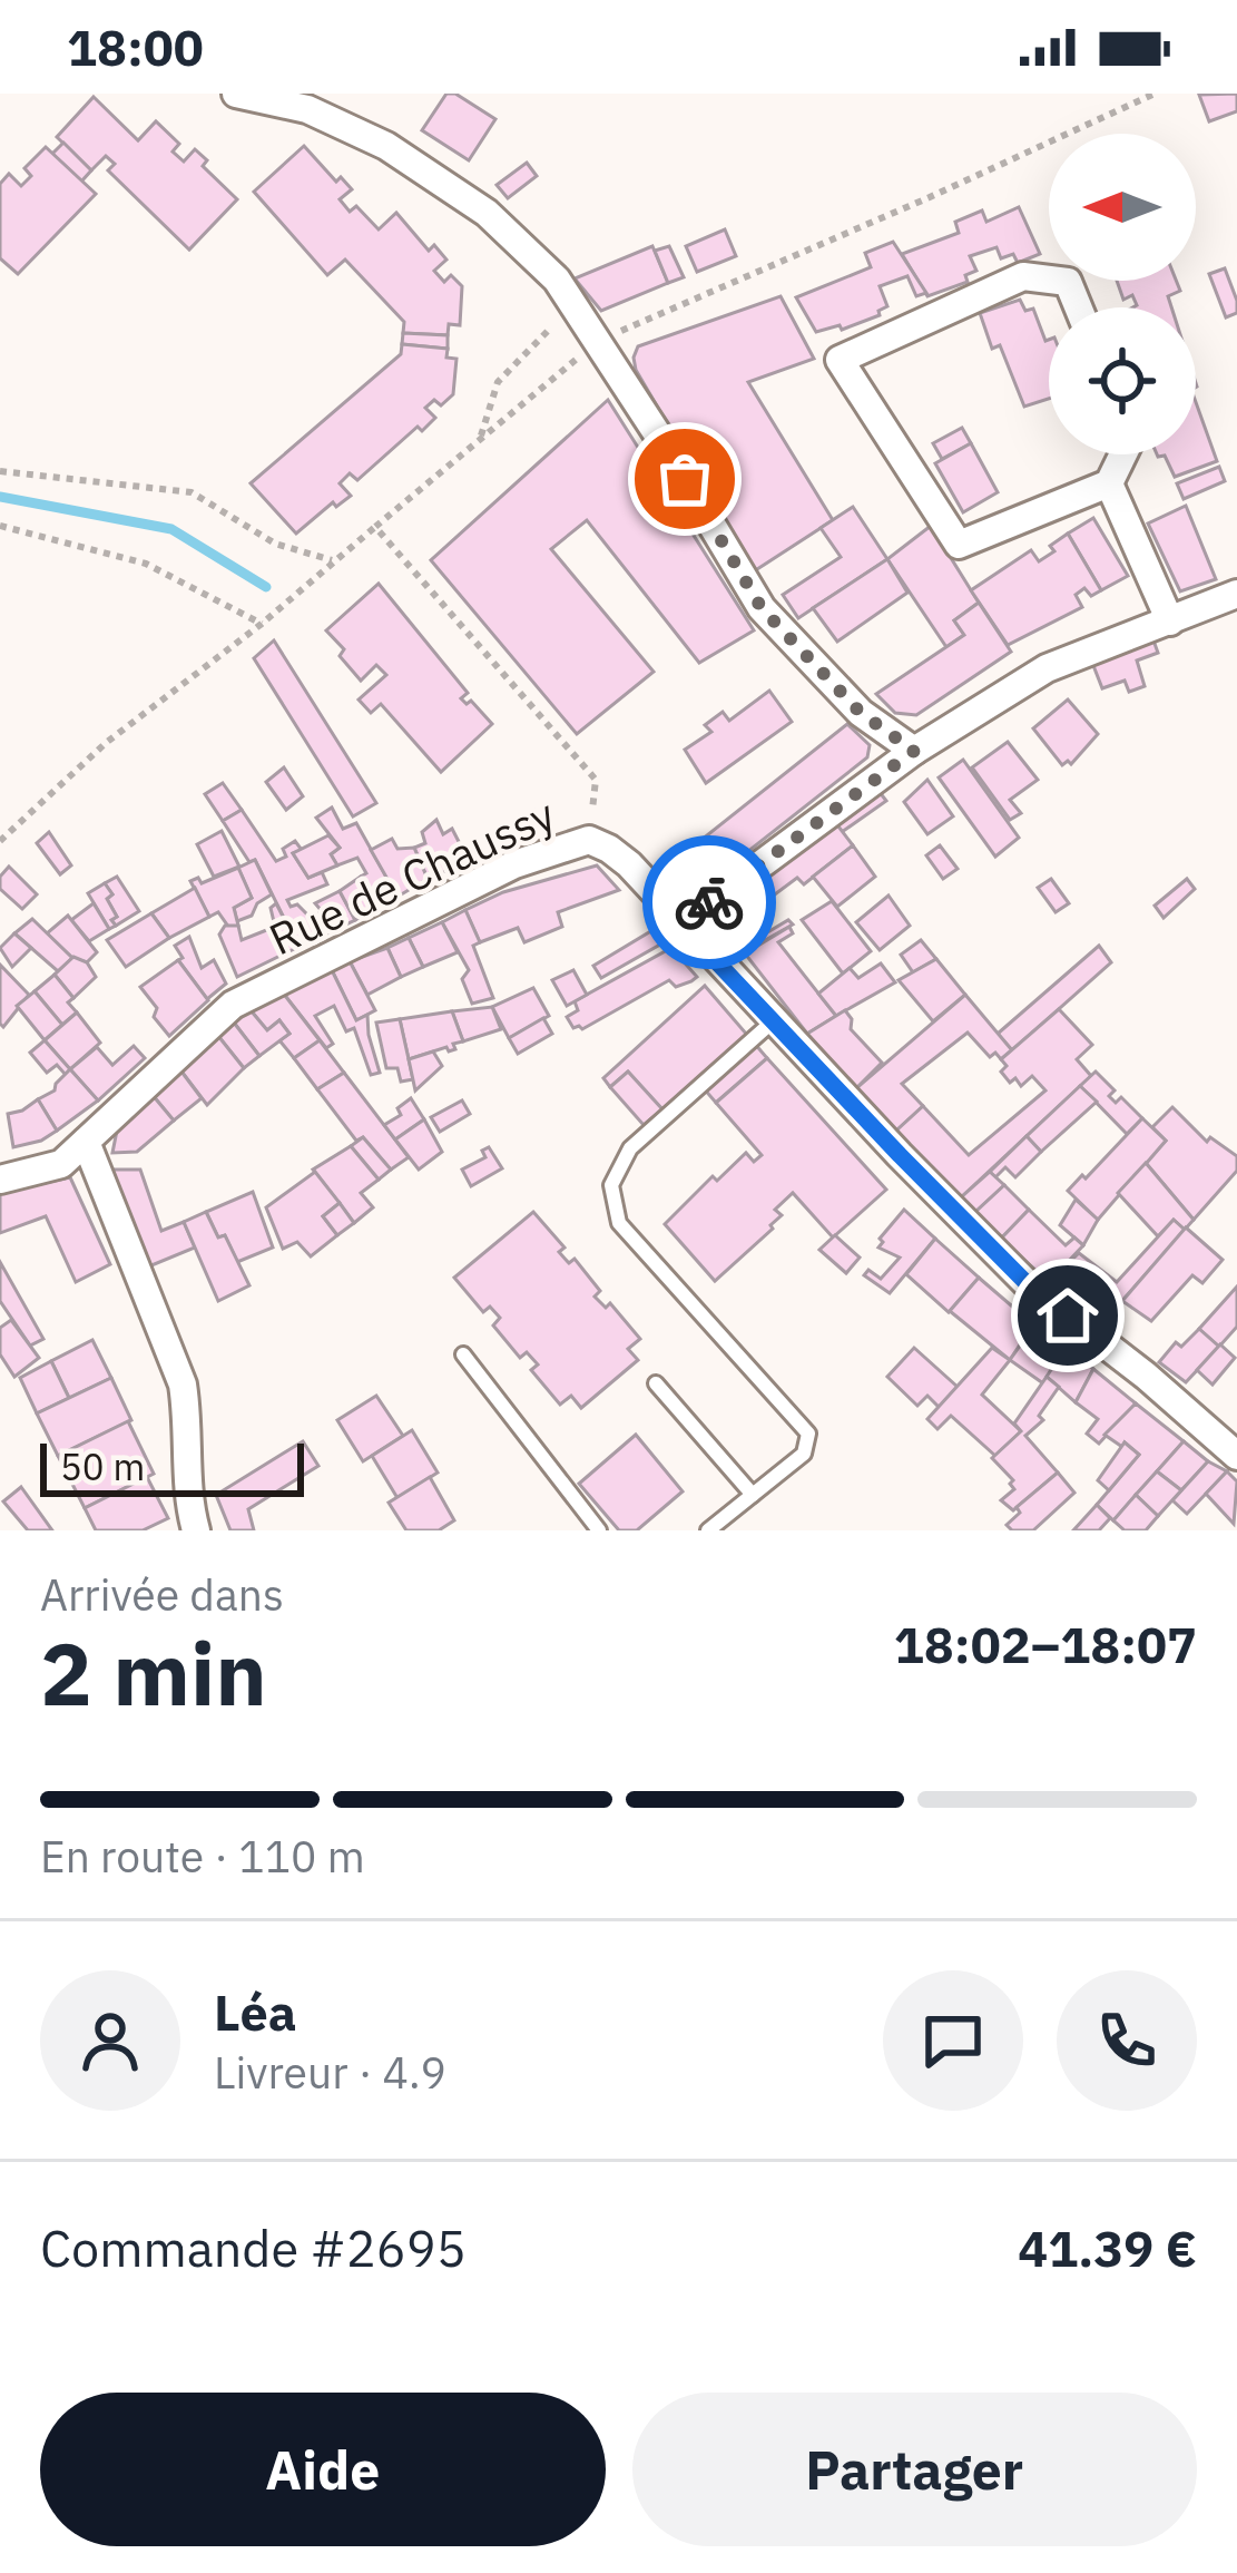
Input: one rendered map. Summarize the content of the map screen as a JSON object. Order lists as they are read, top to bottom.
{
  "streets": {
    "street": ["Rue de Chaussy"]
  },
  "scale_bar": "50 m",
  "north": "left",
  "page": {
    "status": "18:00",
    "scale": "50 m",
    "heading": ["2 min", "Arrivée dans", "18:02–18:07"],
    "panel": [
      "Léa",
      "Livreur · 4.9",
      "Commande #2695",
      "41.39 €"
    ],
    "bar": "En route · 110 m",
    "buttons": ["Aide", "Partager"]
  }
}
